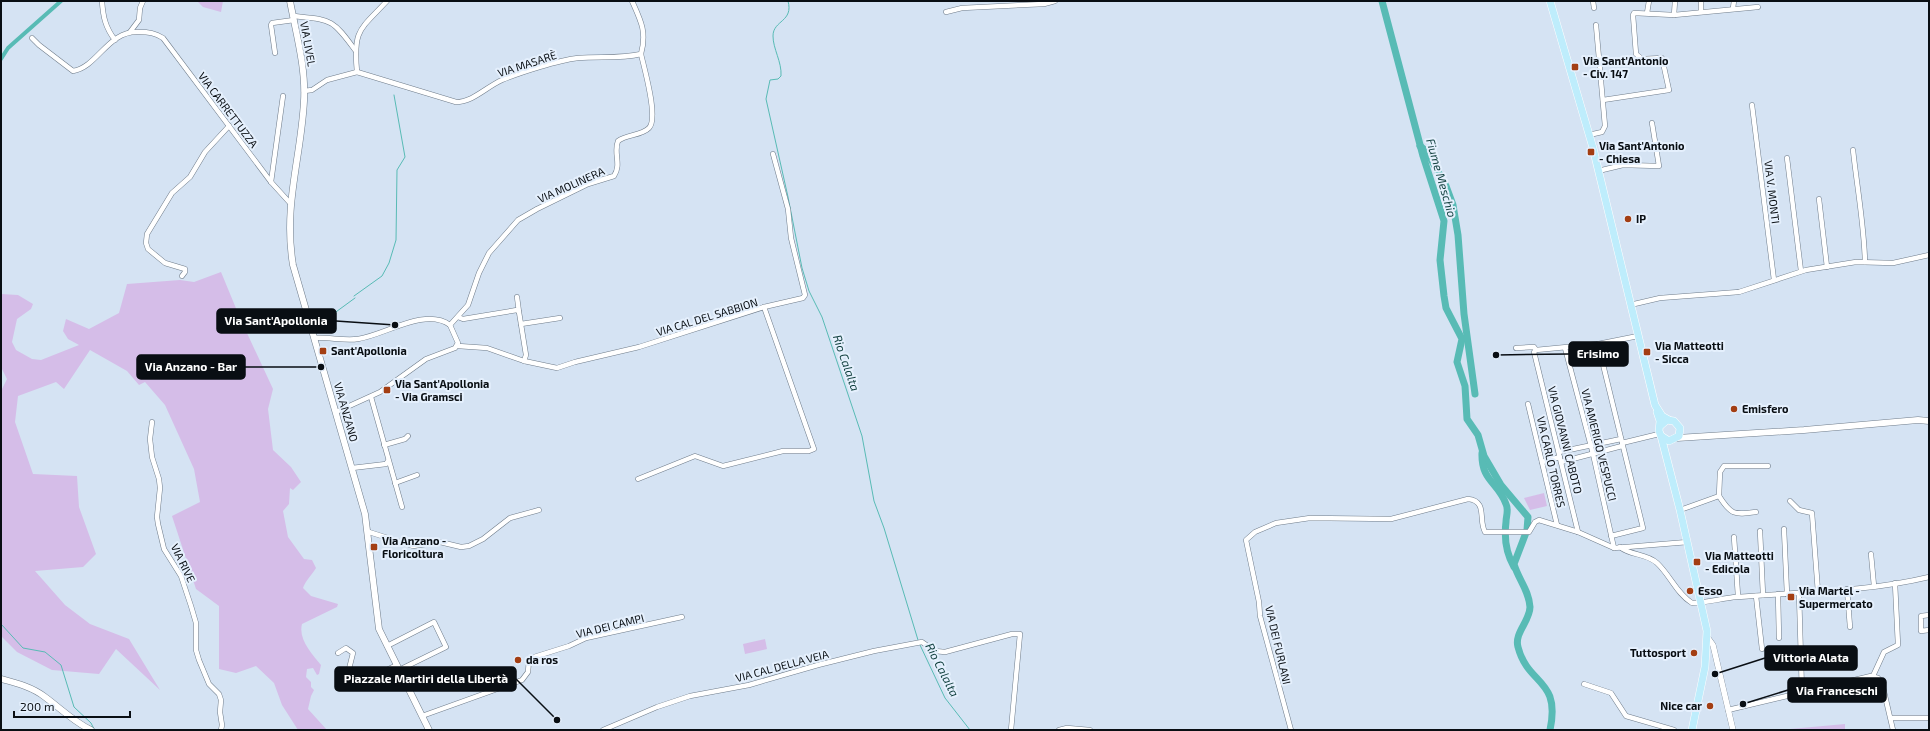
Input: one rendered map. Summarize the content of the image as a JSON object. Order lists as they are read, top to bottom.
{
  "streets": {
    "main road": ["VIA LIVEL", "VIA ANZANO"],
    "street": [
      "VIA MASARÈ",
      "VIA CARRETTUZZA",
      "VIA MOLINERA",
      "VIA V. MONTI",
      "VIA CAL DEL SABBION",
      "VIA GIOVANNI CABOTO",
      "VIA AMERIGO VESPUCCI",
      "VIA CARLO TORRES",
      "VIA RIVE",
      "VIA DEI CAMPI",
      "VIA DEI FURLANI",
      "VIA CAL DELLA VEIA"
    ]
  },
  "crossings": [
    ["VIA LIVEL", "VIA ANZANO"],
    ["VIA MASARÈ", "VIA MOLINERA"],
    ["VIA CARRETTUZZA", "VIA ANZANO"],
    ["VIA ANZANO", "VIA DEI CAMPI"],
    ["VIA CARLO TORRES", "VIA DEI FURLANI"]
  ],
  "water": ["Fiume Meschio", "Rio Calalta"],
  "places": {
    "transit": [
      "Via Sant'Antonio - Civ. 147",
      "Via Sant'Antonio - Chiesa",
      "Sant'Apollonia",
      "Via Matteotti - Sicca",
      "Via Sant'Apollonia - Via Gramsci",
      "Via Anzano - Floricoltura",
      "Via Matteotti - Edicola",
      "Via Martel - Supermercato"
    ],
    "other": [
      "IP",
      "Via Sant'Apollonia",
      "Erisimo",
      "Via Anzano - Bar",
      "Emisfero",
      "Esso",
      "Tuttosport",
      "da ros",
      "Vittoria Alata",
      "Via Franceschi",
      "Nice car",
      "Piazzale Martiri della Libertà"
    ]
  },
  "scale_bar": "200 m"
}
